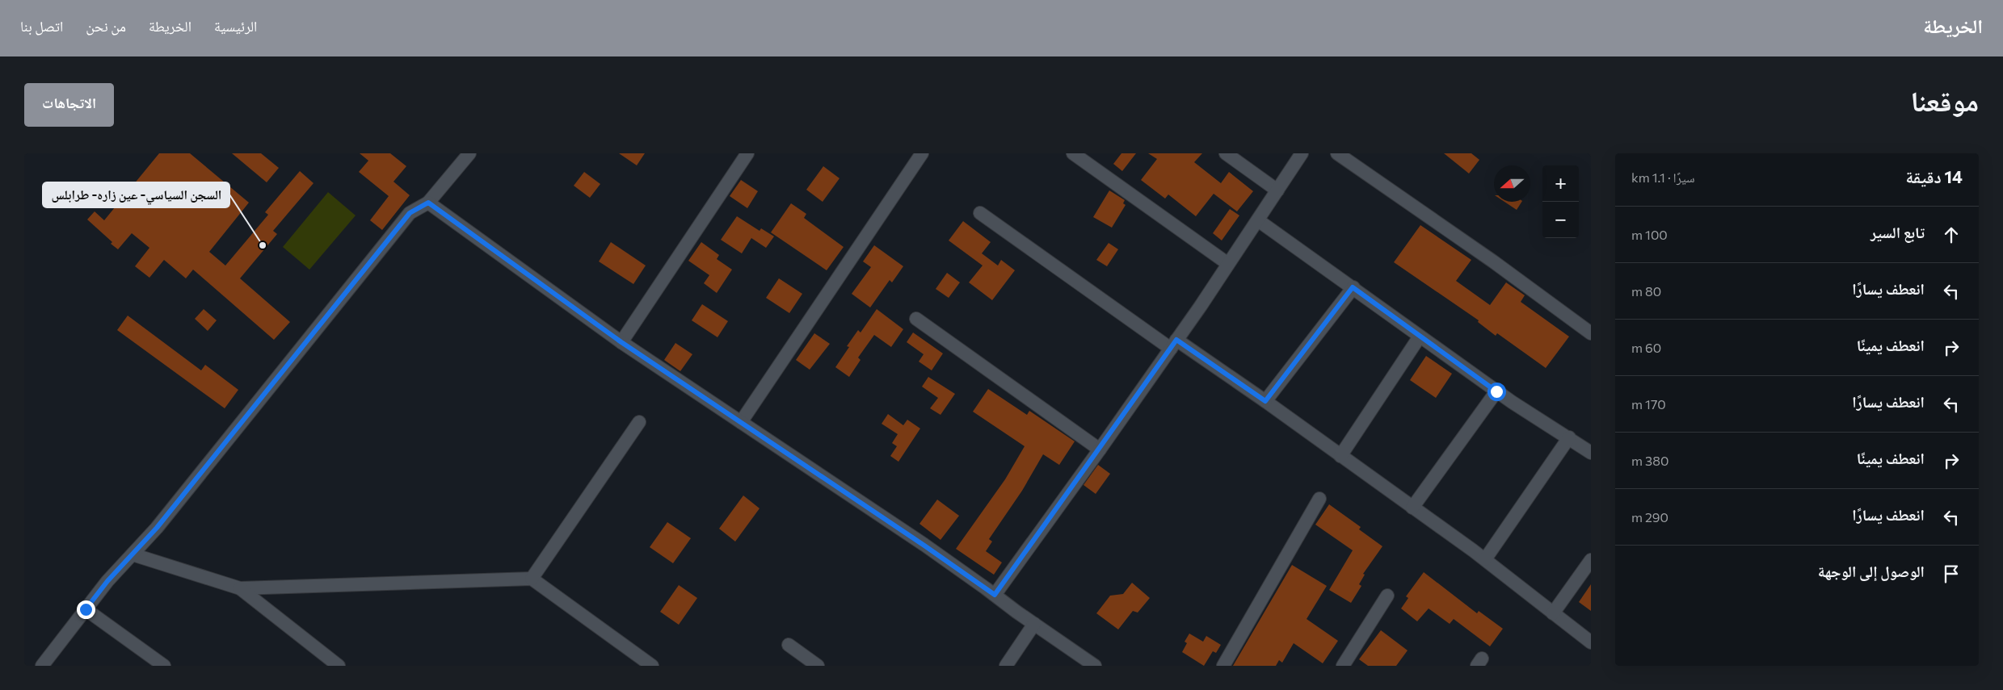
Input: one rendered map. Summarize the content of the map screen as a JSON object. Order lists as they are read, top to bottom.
{
  "places": ["السجن السياسي- عين زاره- طرابلس"],
  "north": "left",
  "page": {
    "header": "الخريطة",
    "nav": [
      "الرئيسية",
      "الخريطة",
      "من نحن",
      "اتصل بنا"
    ],
    "title": "موقعنا",
    "buttons": "الاتجاهات",
    "heading": ["14 دقيقة", "سيرًا · 1.1 km"],
    "map_buttons": ["+", "−"],
    "list": [
      ["تابع السير", "100 m"],
      ["انعطف يسارًا", "80 m"],
      ["انعطف يمينًا", "60 m"],
      ["انعطف يسارًا", "170 m"],
      ["انعطف يمينًا", "380 m"],
      ["انعطف يسارًا", "290 m"],
      "الوصول إلى الوجهة"
    ]
  }
}
